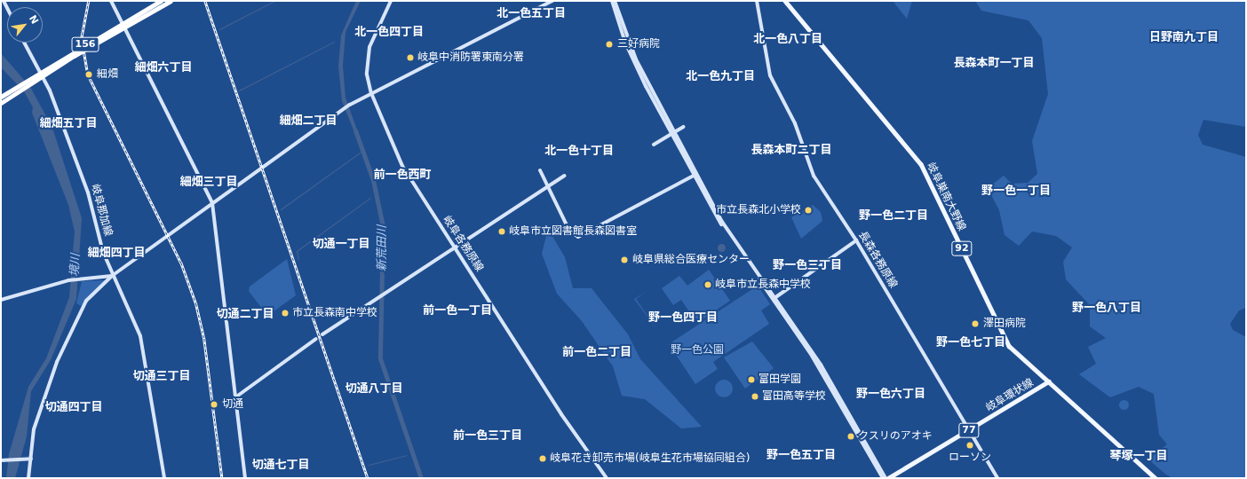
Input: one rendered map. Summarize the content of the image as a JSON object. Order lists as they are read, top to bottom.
{
  "streets": {
    "highway": ["156"],
    "main road": [
      "岐阜巣南大野線",
      "92",
      "岐阜環状線",
      "77"
    ],
    "street": ["岐阜那加線", "岐阜各務原線", "長森各務原線"]
  },
  "crossings": [
    ["156", "岐阜那加線"],
    ["岐阜巣南大野線", "岐阜環状線"],
    ["長森各務原線", "岐阜環状線"]
  ],
  "districts": [
    "北一色五丁目",
    "北一色四丁目",
    "日野南九丁目",
    "北一色八丁目",
    "長森本町一丁目",
    "細畑六丁目",
    "北一色九丁目",
    "細畑二丁目",
    "細畑五丁目",
    "長森本町二丁目",
    "北一色十丁目",
    "前一色西町",
    "細畑三丁目",
    "野一色一丁目",
    "野一色二丁目",
    "切通一丁目",
    "細畑四丁目",
    "野一色三丁目",
    "野一色八丁目",
    "前一色一丁目",
    "切通二丁目",
    "野一色四丁目",
    "野一色七丁目",
    "前一色二丁目",
    "切通三丁目",
    "切通八丁目",
    "野一色六丁目",
    "切通四丁目",
    "前一色三丁目",
    "野一色五丁目",
    "琴塚一丁目",
    "切通七丁目"
  ],
  "water": ["新荒田川", "境川"],
  "parks": ["野一色公園"],
  "places": [
    "三好病院",
    "岐阜中消防署東南分署",
    "細畑",
    "市立長森北小学校",
    "岐阜市立図書館長森図書室",
    "岐阜県総合医療センター",
    "岐阜市立長森中学校",
    "市立長森南中学校",
    "澤田病院",
    "富田学園",
    "富田高等学校",
    "切通",
    "クスリのアオキ",
    "ローソン",
    "岐阜花き卸売市場(岐阜生花市場協同組合)"
  ],
  "north": "top right"
}
